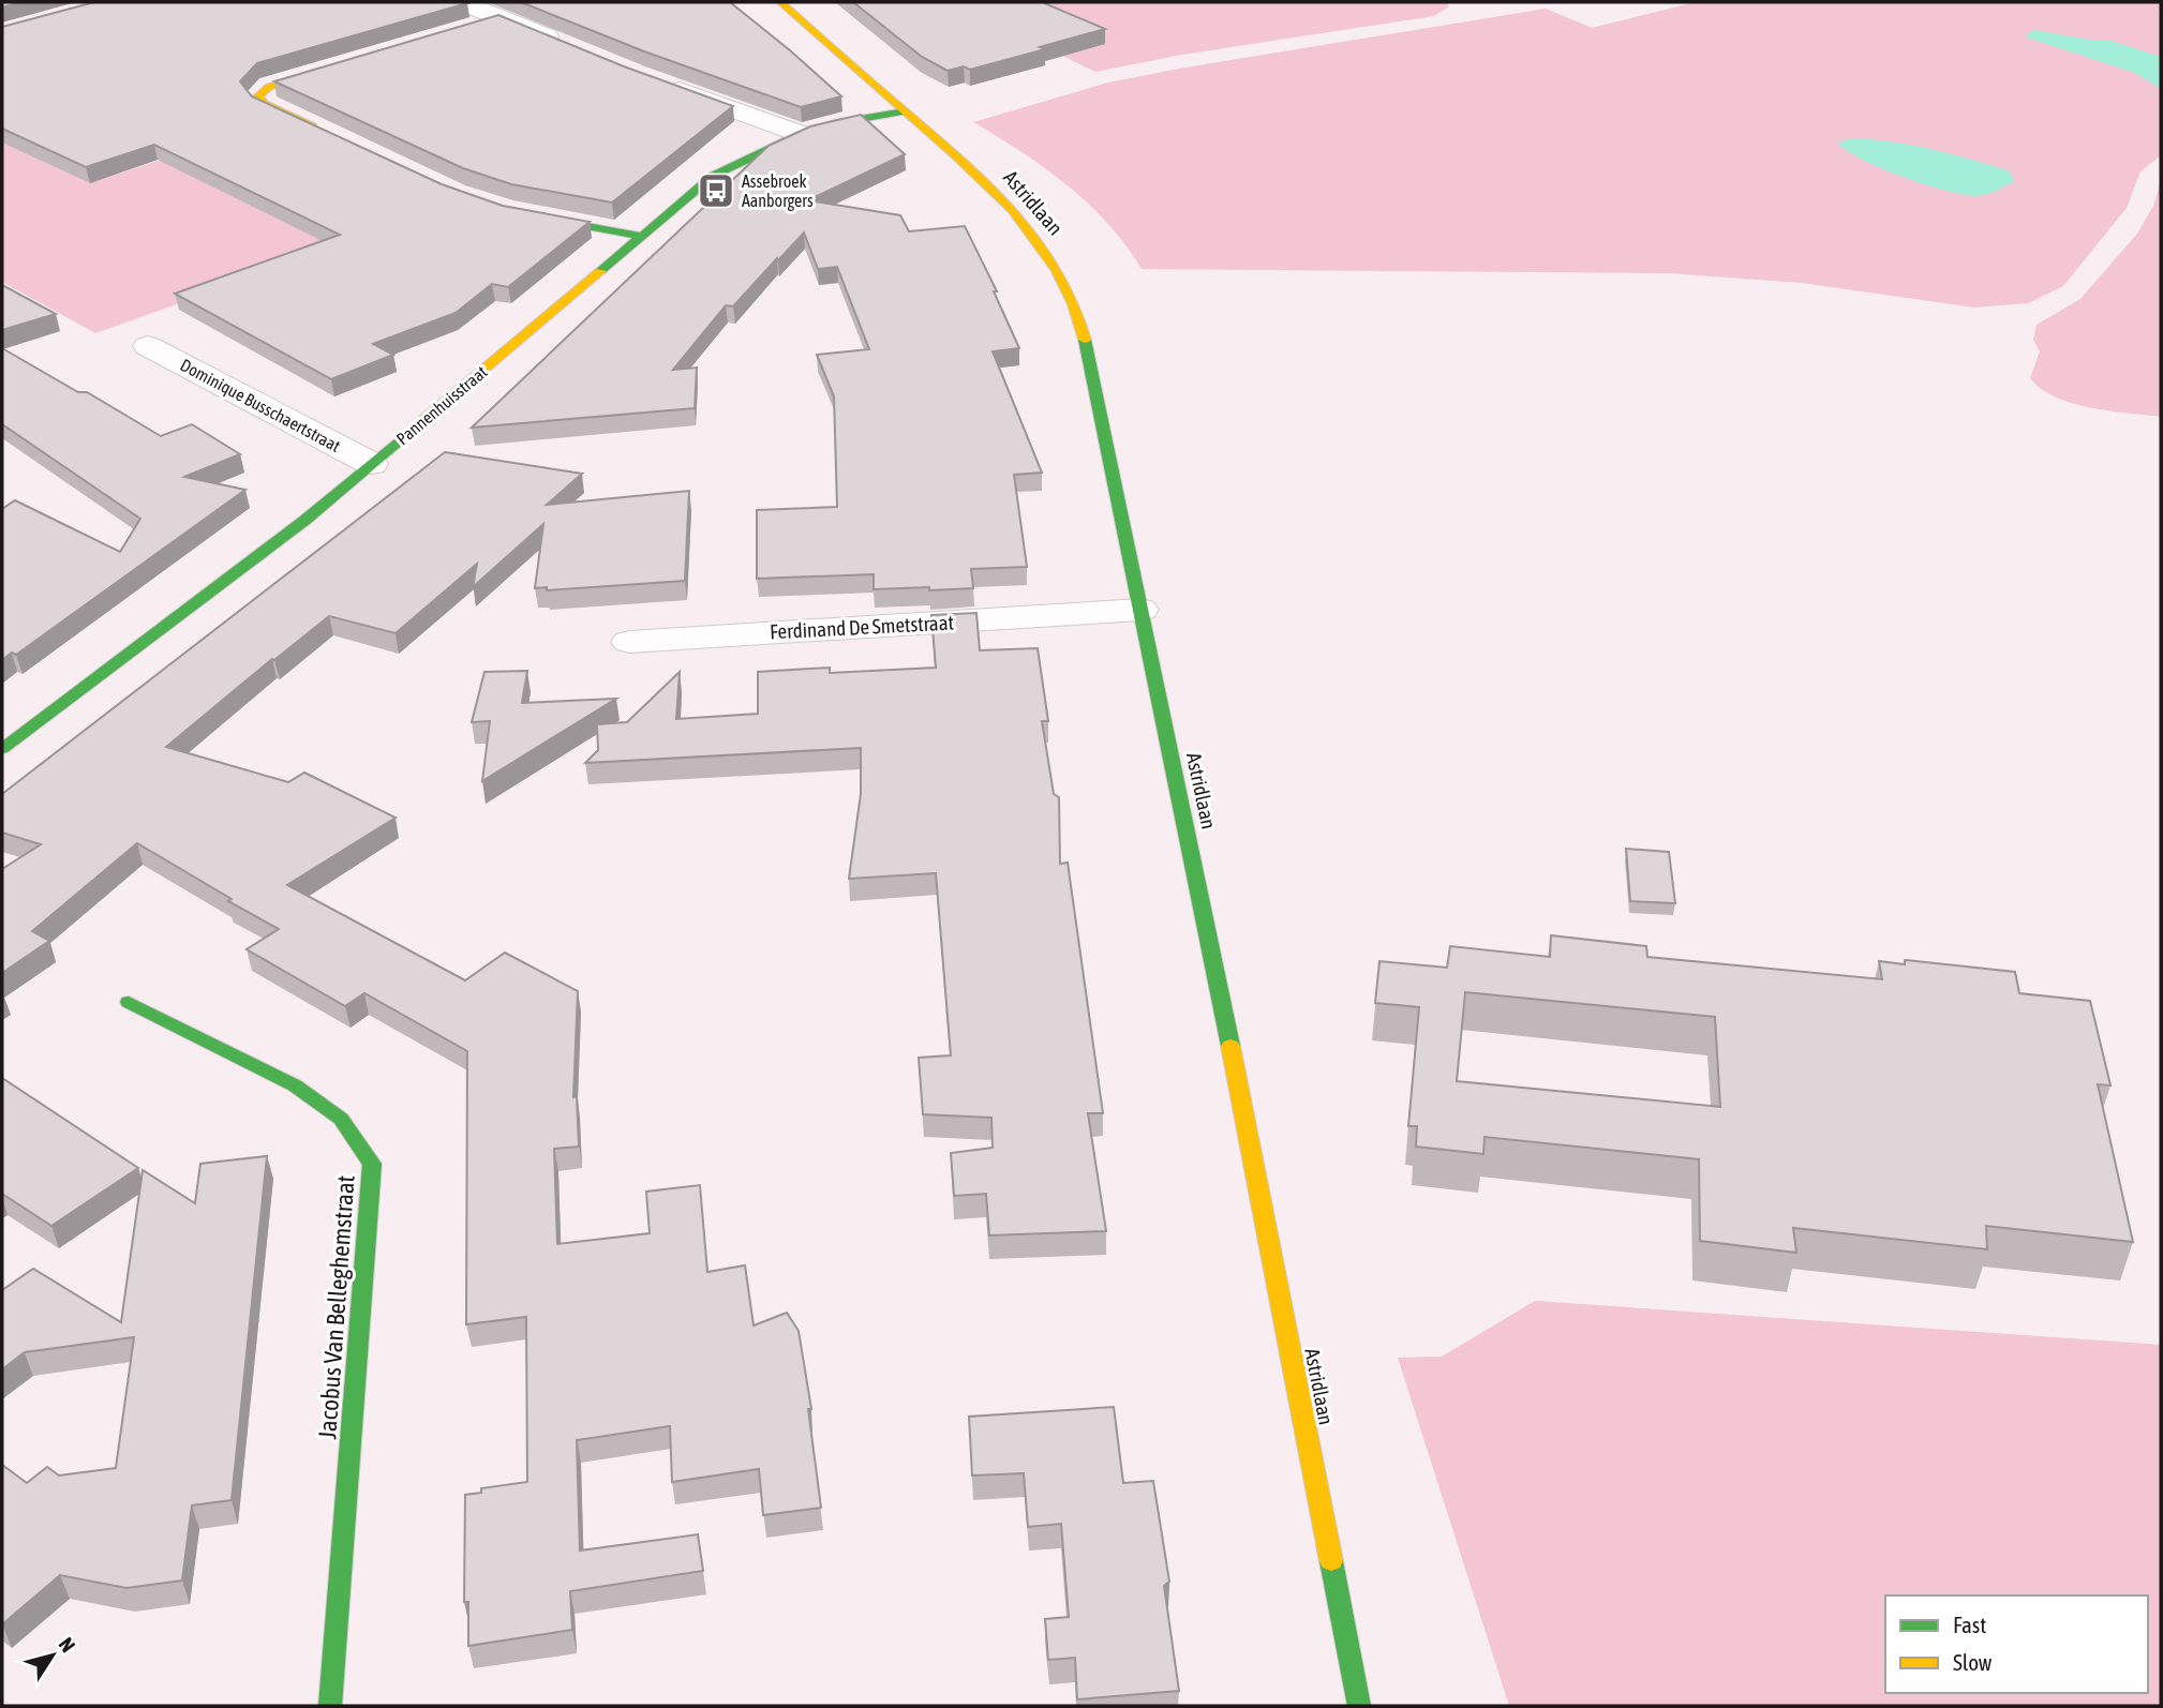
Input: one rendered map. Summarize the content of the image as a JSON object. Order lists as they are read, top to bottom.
{
  "streets": {
    "street": [
      "Astridlaan",
      "Dominique Busschaertstraat",
      "Pannenhuisstraat",
      "Ferdinand De Smetstraat",
      "Jacobus Van Belleghemstraat"
    ]
  },
  "crossings": [
    ["Astridlaan", "Pannenhuisstraat"],
    ["Astridlaan", "Ferdinand De Smetstraat"],
    ["Dominique Busschaertstraat", "Pannenhuisstraat"]
  ],
  "places": {
    "bus stop": ["Assebroek Aanborgers"]
  },
  "legend": ["Fast", "Slow"],
  "north": "top right"
}
